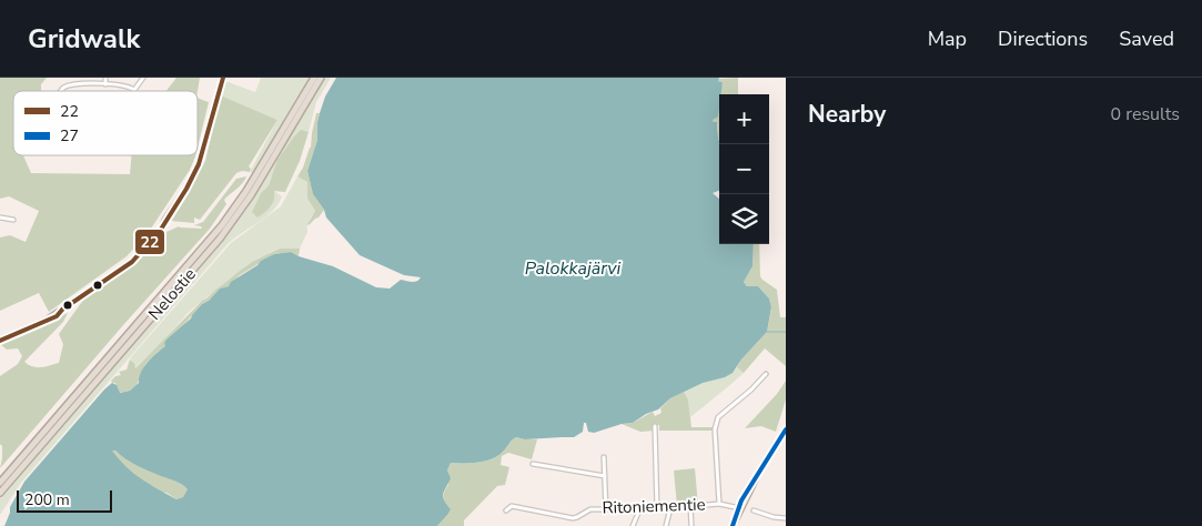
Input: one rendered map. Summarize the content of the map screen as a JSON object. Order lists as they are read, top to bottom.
{
  "streets": {
    "highway": ["Nelostie"],
    "street": ["Ritoniementie"]
  },
  "water": ["Palokkajärvi"],
  "lines": ["transit line 22", "transit line 27"],
  "legend": ["22", "27"],
  "scale_bar": "200 m",
  "page": {
    "header": "Gridwalk",
    "nav": ["Map", "Directions", "Saved"],
    "heading": ["Nearby", "0 results"],
    "map_buttons": ["+", "−"],
    "scale": "200 m"
  }
}
